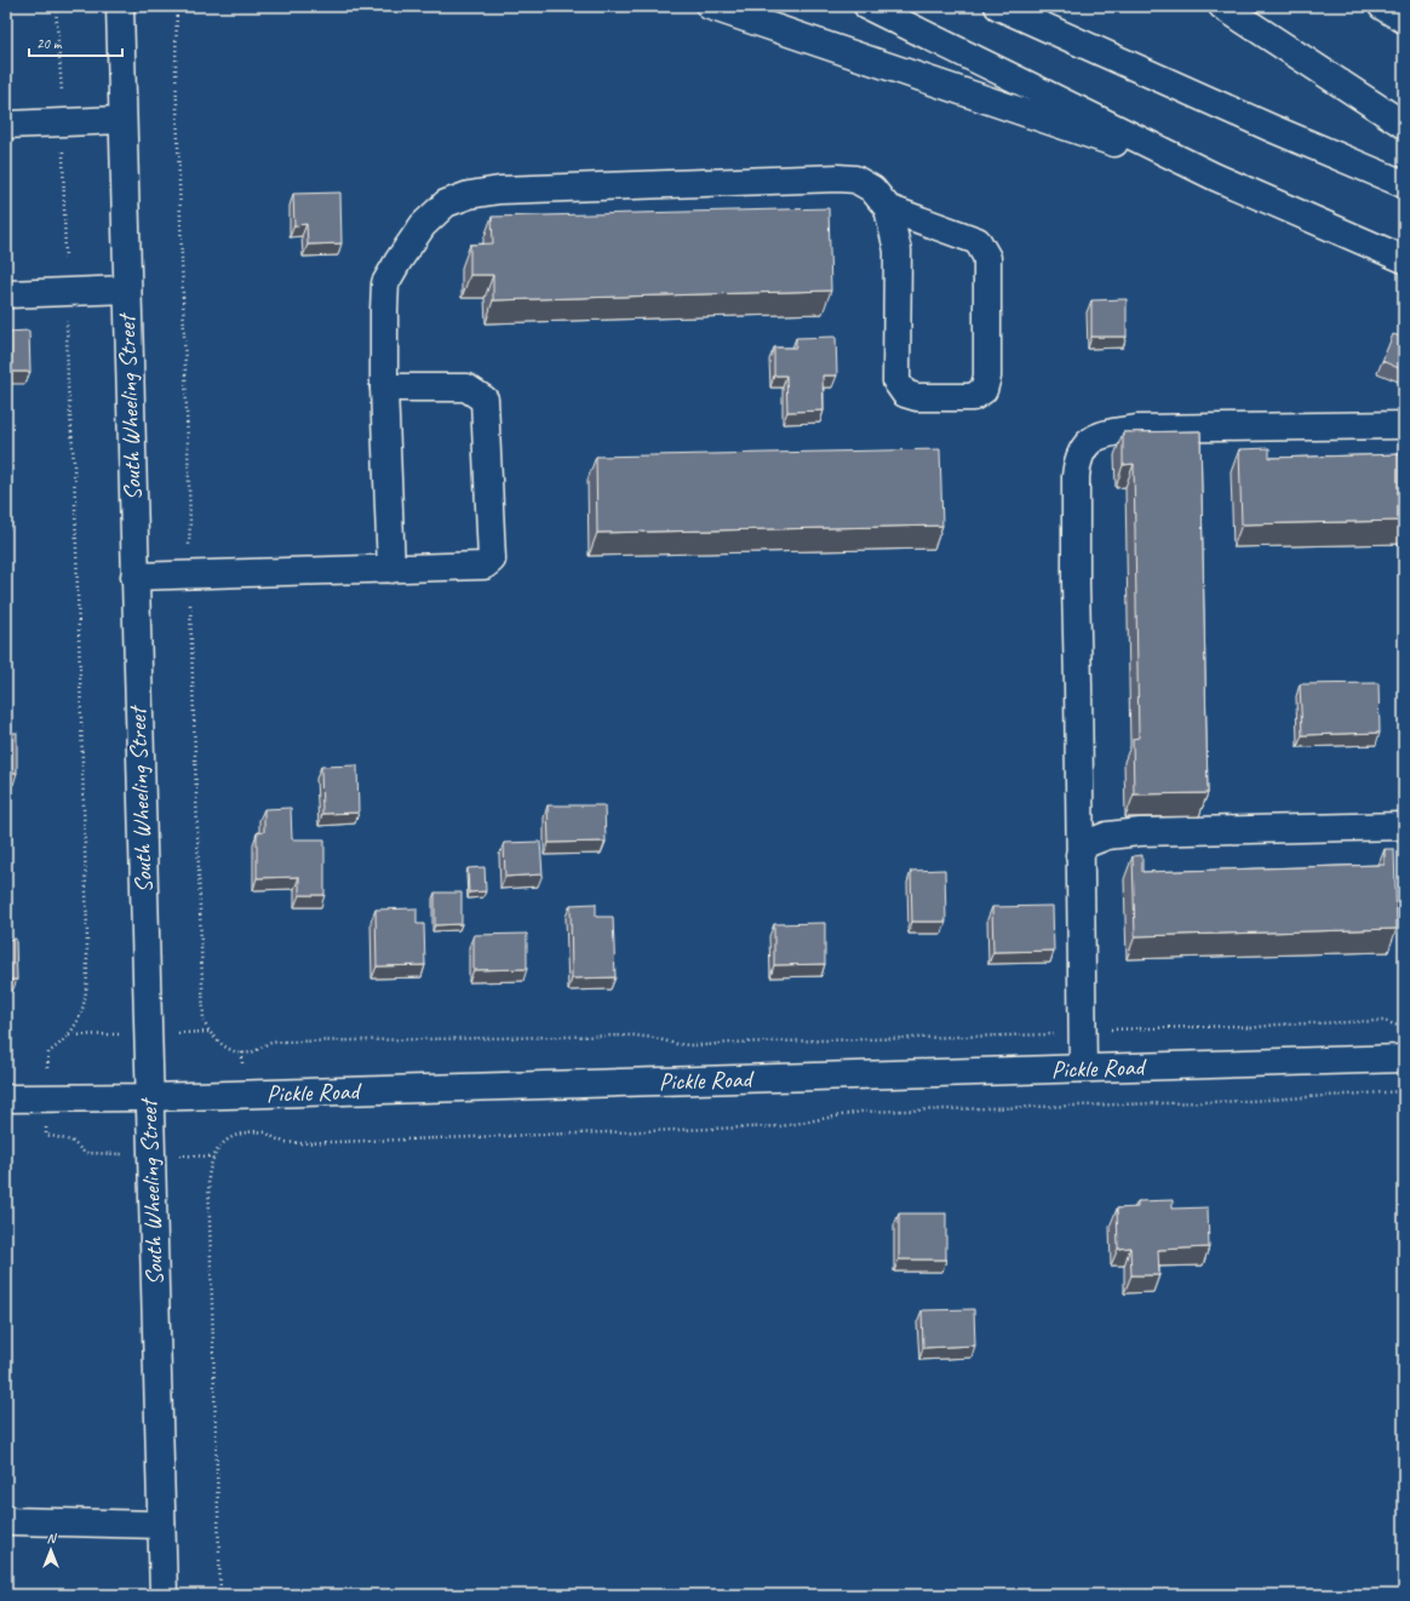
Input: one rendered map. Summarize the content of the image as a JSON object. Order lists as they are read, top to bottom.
{
  "streets": {
    "main road": ["South Wheeling Street", "Pickle Road"]
  },
  "crossings": [
    ["South Wheeling Street", "Pickle Road"]
  ],
  "scale_bar": "20 m",
  "north": "top"
}
